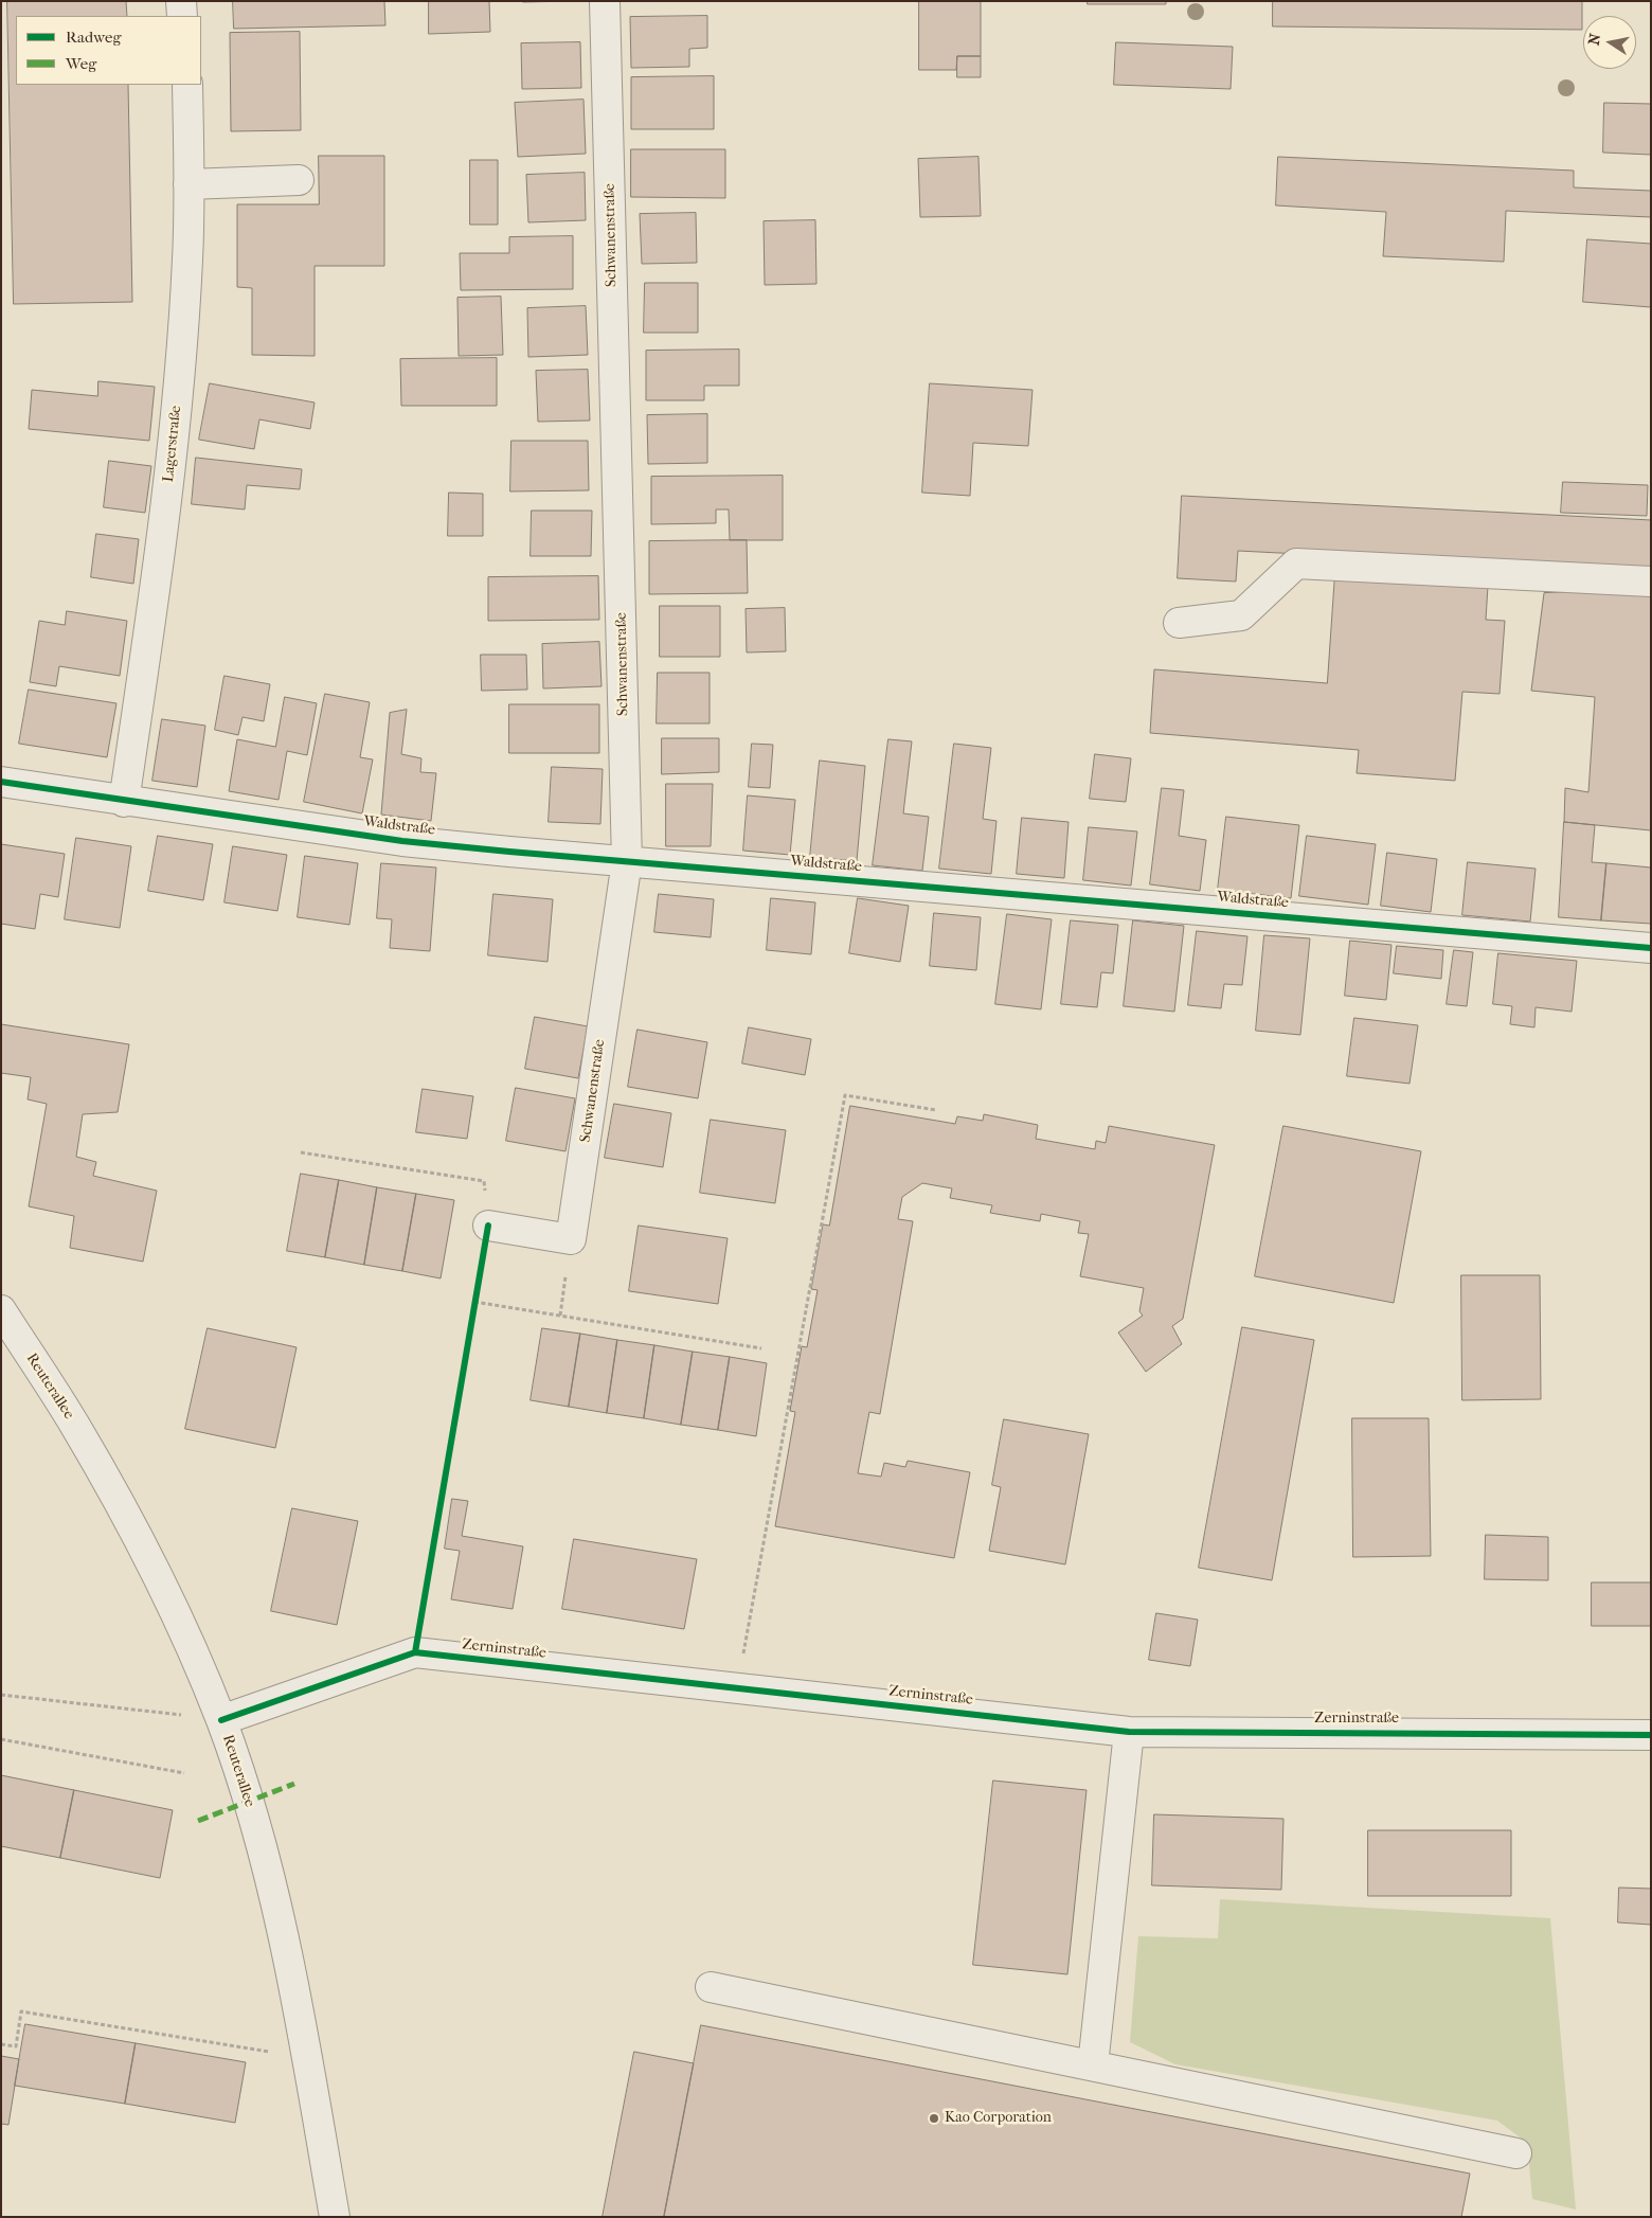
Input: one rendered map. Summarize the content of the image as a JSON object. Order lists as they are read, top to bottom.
{
  "streets": {
    "street": [
      "Schwanenstraße",
      "Lagerstraße",
      "Waldstraße",
      "Reuterallee",
      "Zerninstraße"
    ]
  },
  "crossings": [
    ["Schwanenstraße", "Waldstraße"],
    ["Lagerstraße", "Waldstraße"],
    ["Reuterallee", "Zerninstraße"]
  ],
  "places": ["Kao Corporation"],
  "legend": ["Radweg", "Weg"],
  "north": "left"
}
